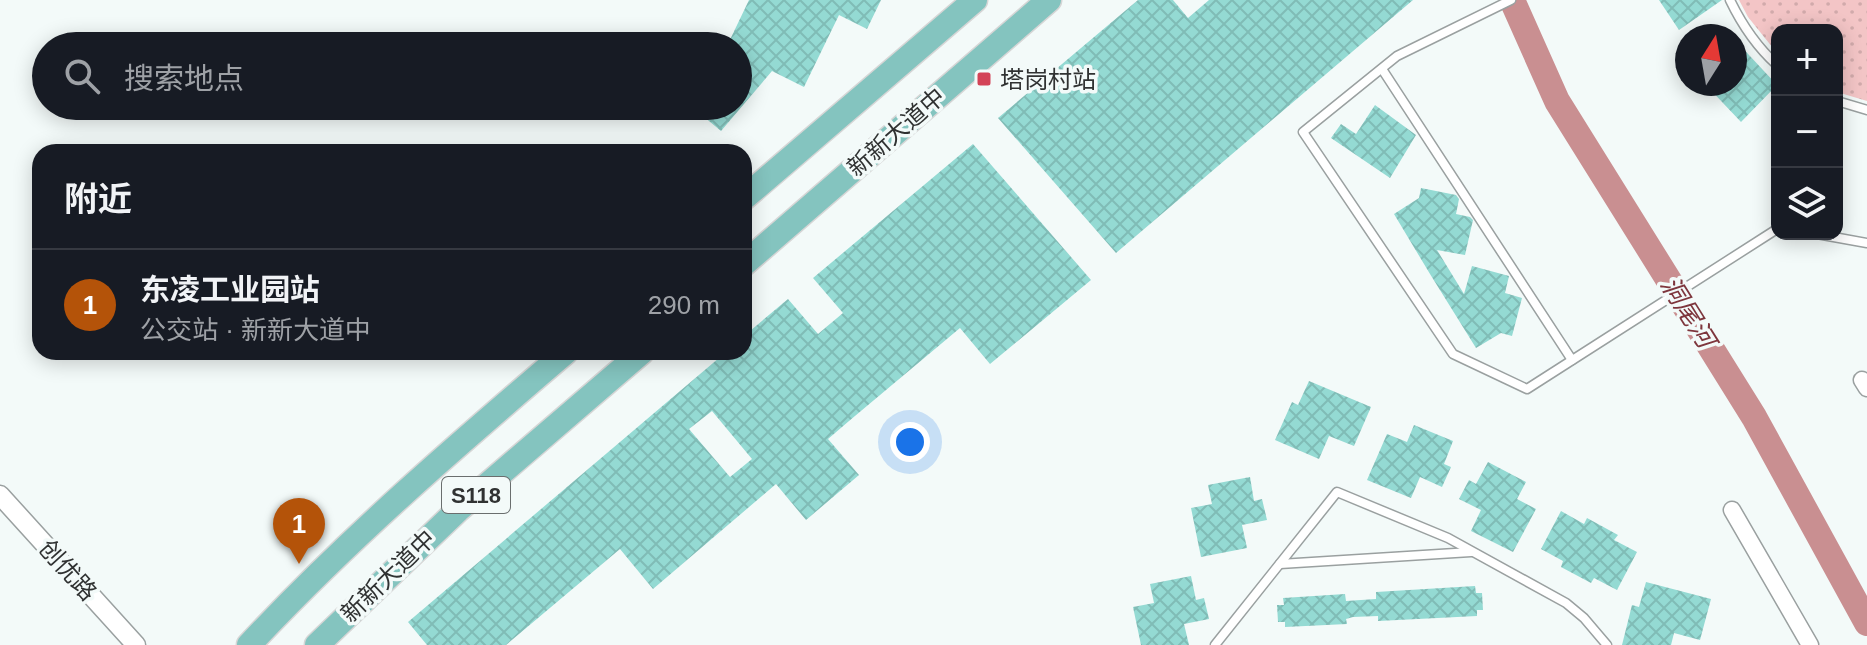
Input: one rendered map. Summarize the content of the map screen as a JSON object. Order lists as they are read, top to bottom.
{
  "streets": {
    "main road": ["新新大道中", "S118"],
    "street": ["创优路"]
  },
  "water": ["洞尾河"],
  "places": {
    "transit": ["塔岗村站"]
  },
  "north": "top",
  "page": {
    "map_buttons": ["+", "−"],
    "search": "搜索地点",
    "heading": "附近",
    "list": [
      {
        "mark": "1",
        "name": "东凌工业园站",
        "note": "公交站 · 新新大道中",
        "value": "290 m"
      }
    ],
    "pins": "1"
  }
}
